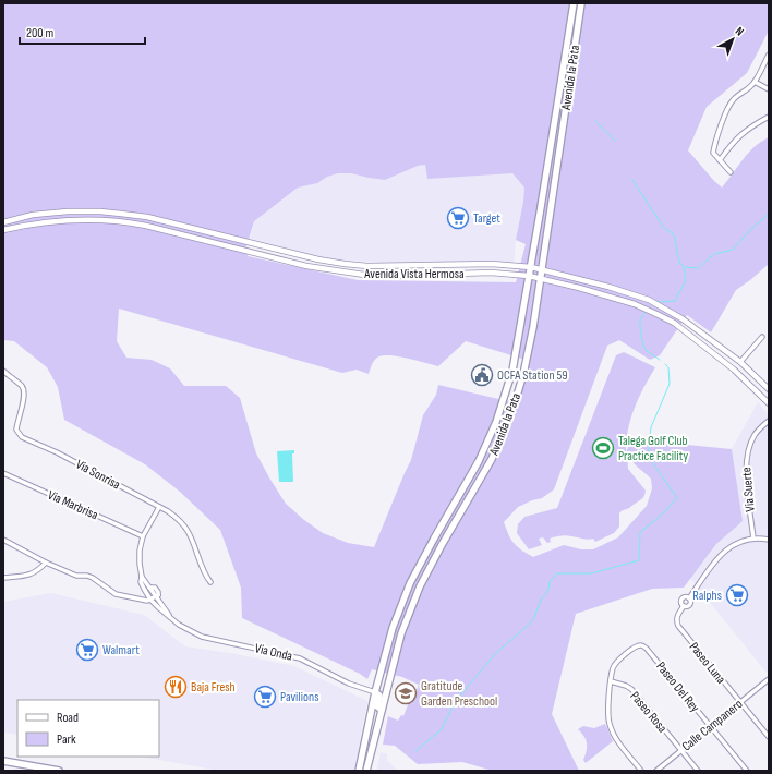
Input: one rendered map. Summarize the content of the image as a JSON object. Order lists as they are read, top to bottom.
{
  "streets": {
    "highway": ["Avenida la Pata"],
    "main road": ["Avenida Vista Hermosa"],
    "street": [
      "Via Sonrisa",
      "Via Suerte",
      "Via Marbrisa",
      "Via Onda",
      "Paseo Luna",
      "Paseo Del Rey",
      "Paseo Rosa",
      "Calle Campanero"
    ]
  },
  "crossings": [
    ["Avenida la Pata", "Avenida Vista Hermosa"],
    ["Avenida la Pata", "Via Onda"],
    ["Via Sonrisa", "Via Onda"],
    ["Via Marbrisa", "Via Onda"],
    ["Paseo Luna", "Calle Campanero"],
    ["Paseo Del Rey", "Paseo Rosa"],
    ["Paseo Del Rey", "Calle Campanero"],
    ["Paseo Rosa", "Calle Campanero"]
  ],
  "places": {
    "supermarket": [
      "Target",
      "Ralphs",
      "Walmart",
      "Pavilions"
    ],
    "public building": ["OCFA Station 59"],
    "sports": ["Talega Golf Club Practice Facility"],
    "restaurant": ["Baja Fresh"],
    "school or university": ["Gratitude Garden Preschool"]
  },
  "legend": ["Road", "Park"],
  "scale_bar": "200 m",
  "north": "top right"
}
